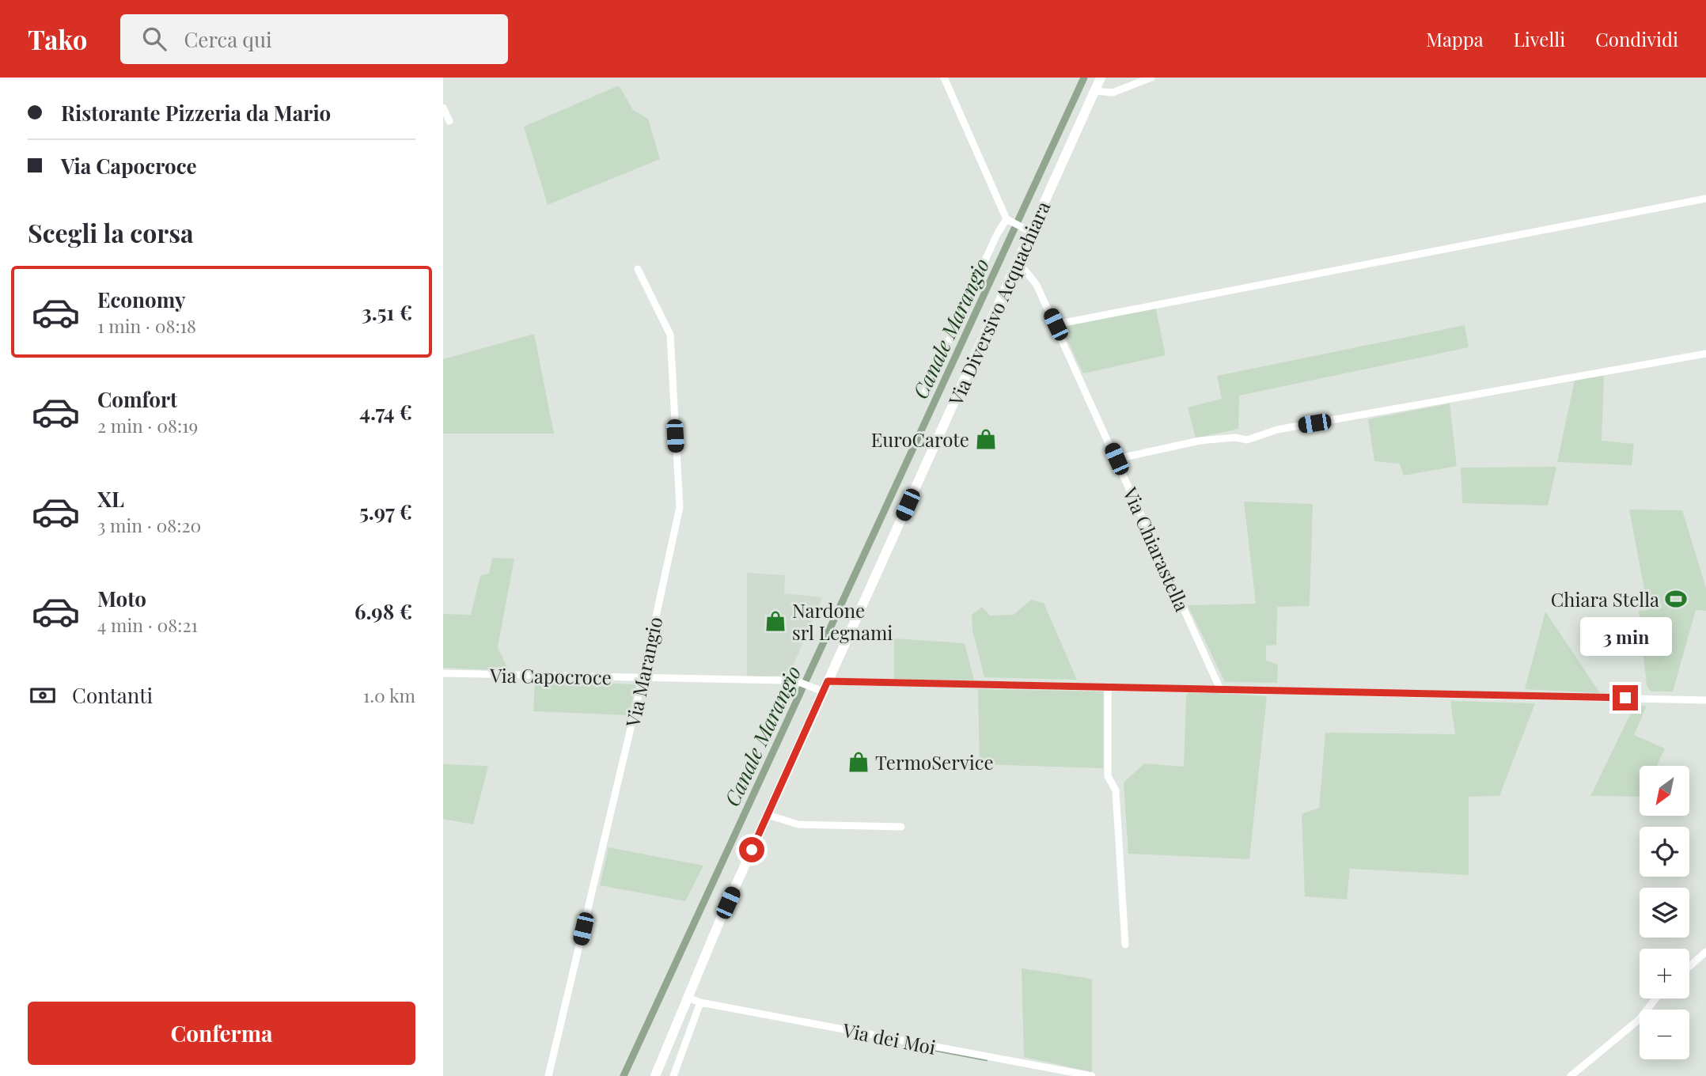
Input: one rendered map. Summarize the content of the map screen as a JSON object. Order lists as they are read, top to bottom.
{
  "streets": {
    "main road": ["Via Diversivo Acquachiara"],
    "street": [
      "Via Chiarastella",
      "Via Marangio",
      "Via Capocroce",
      "Via dei Moi"
    ]
  },
  "crossings": [
    ["Via Diversivo Acquachiara", "Via Chiarastella"],
    ["Via Diversivo Acquachiara", "Via Capocroce"],
    ["Via Diversivo Acquachiara", "Via dei Moi"],
    ["Via Marangio", "Via Capocroce"]
  ],
  "water": ["Canale Marangio"],
  "places": {
    "shop": ["EuroCarote", "Nardone srl Legnami", "TermoService"],
    "sports": ["Chiara Stella"]
  },
  "north": "bottom left",
  "page": {
    "header": "Tako",
    "search": "Cerca qui",
    "nav": ["Mappa", "Livelli", "Condividi"],
    "banner": ["Ristorante Pizzeria da Mario", "Via Capocroce"],
    "heading": "Scegli la corsa",
    "list": [
      {
        "name": "Economy",
        "note": "1 min · 08:18",
        "value": "3.51 €"
      },
      {
        "name": "Comfort",
        "note": "2 min · 08:19",
        "value": "4.74 €"
      },
      {
        "name": "XL",
        "note": "3 min · 08:20",
        "value": "5.97 €"
      },
      {
        "name": "Moto",
        "note": "4 min · 08:21",
        "value": "6.98 €"
      }
    ],
    "bubble": "3 min",
    "pay": ["Contanti", "1.0 km"],
    "map_buttons": ["+", "−"],
    "buttons": "Conferma"
  }
}
